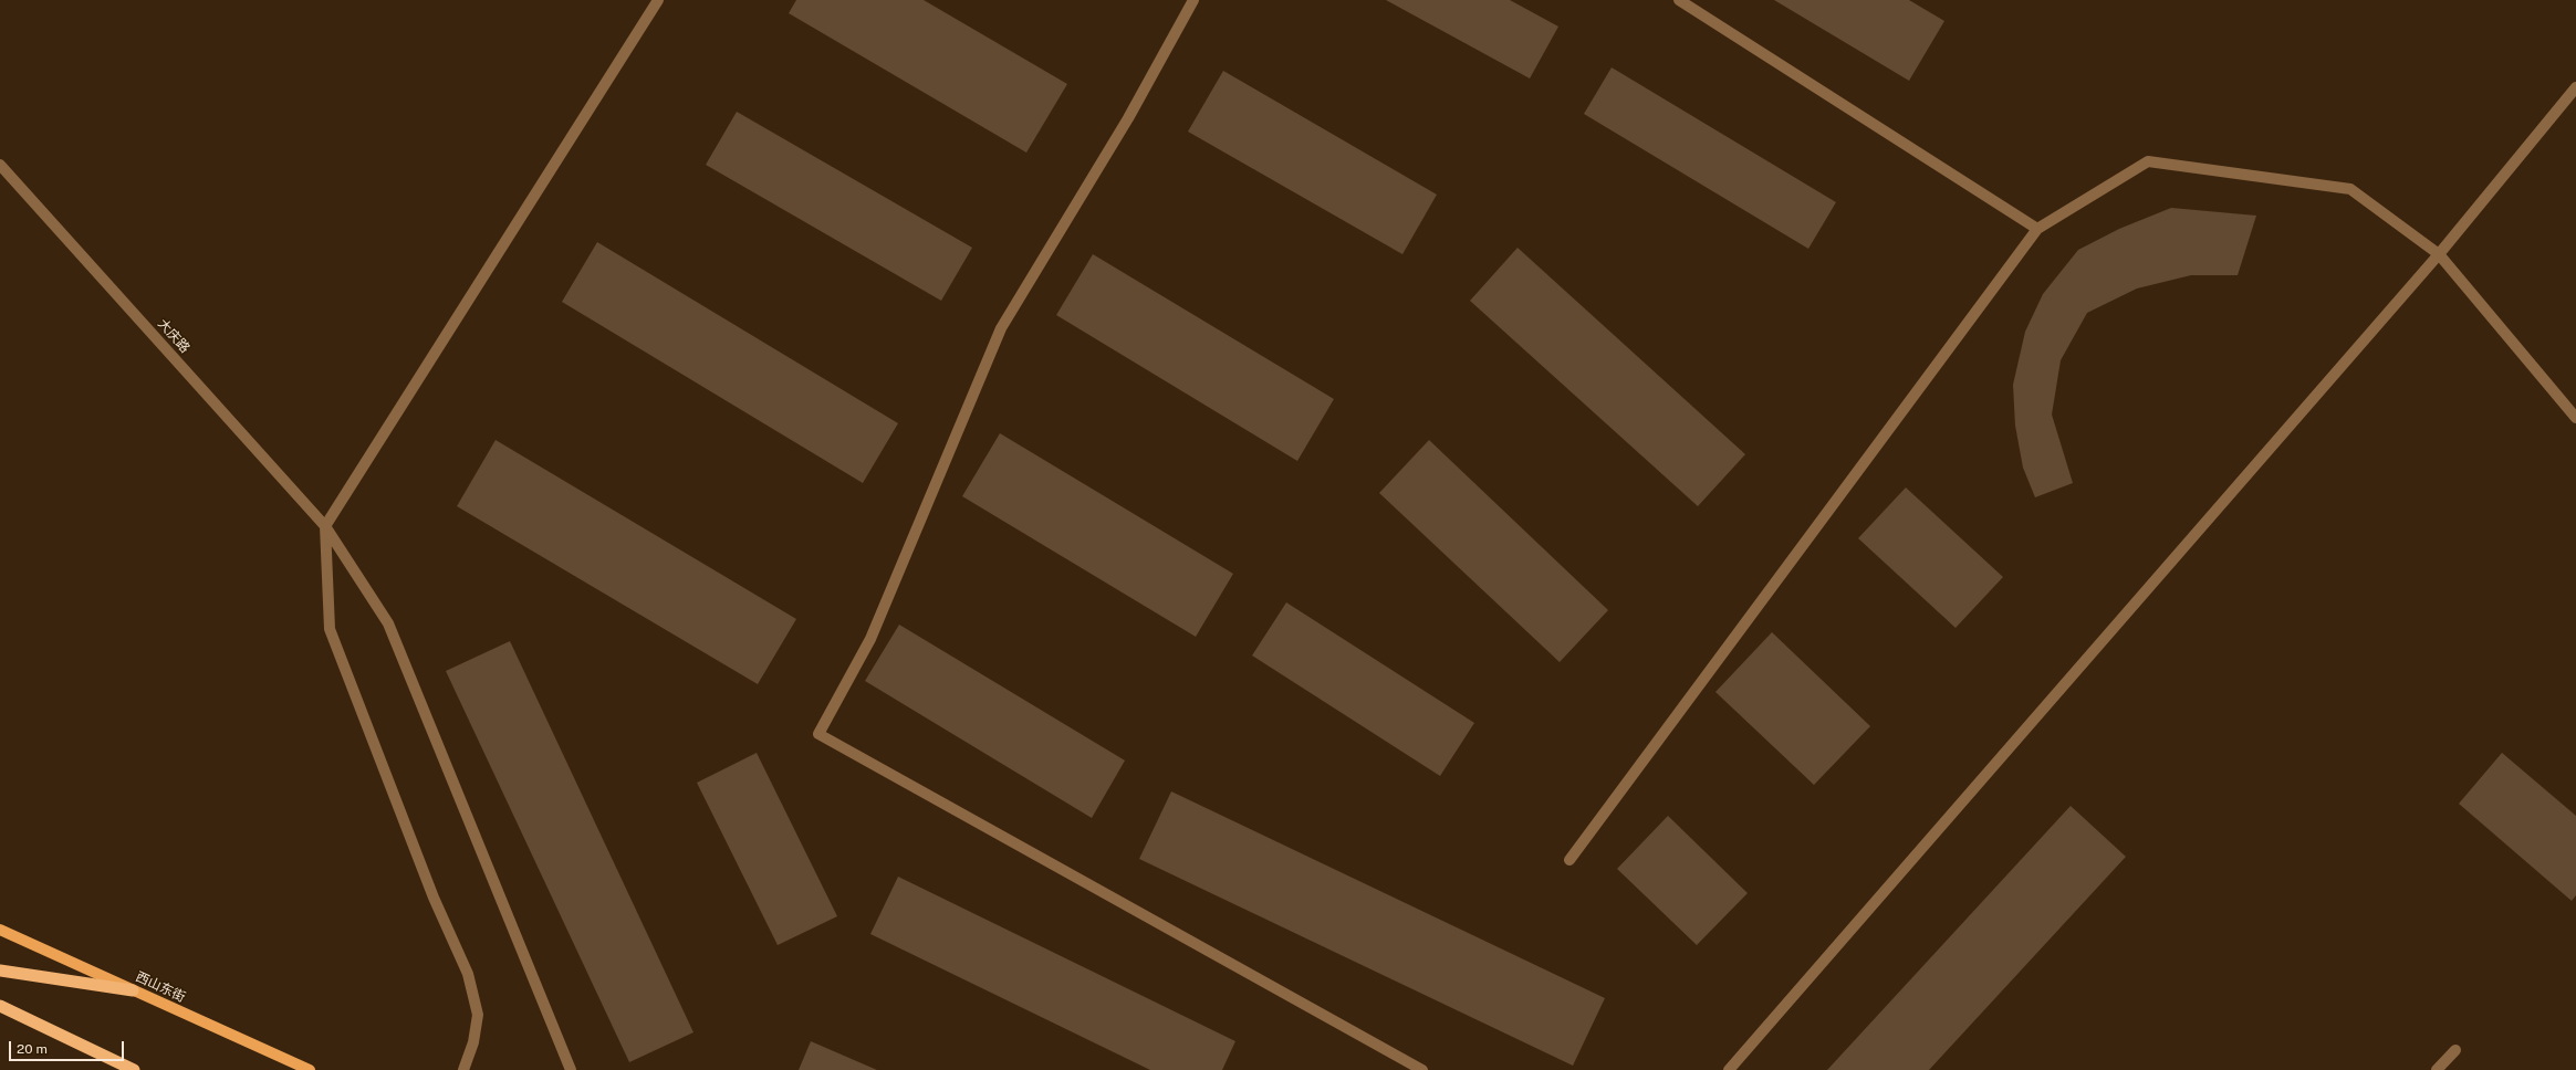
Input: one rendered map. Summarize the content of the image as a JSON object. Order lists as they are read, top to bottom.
{
  "streets": {
    "main road": ["西山东街"],
    "street": ["大庆路"]
  },
  "scale_bar": "20 m"
}
